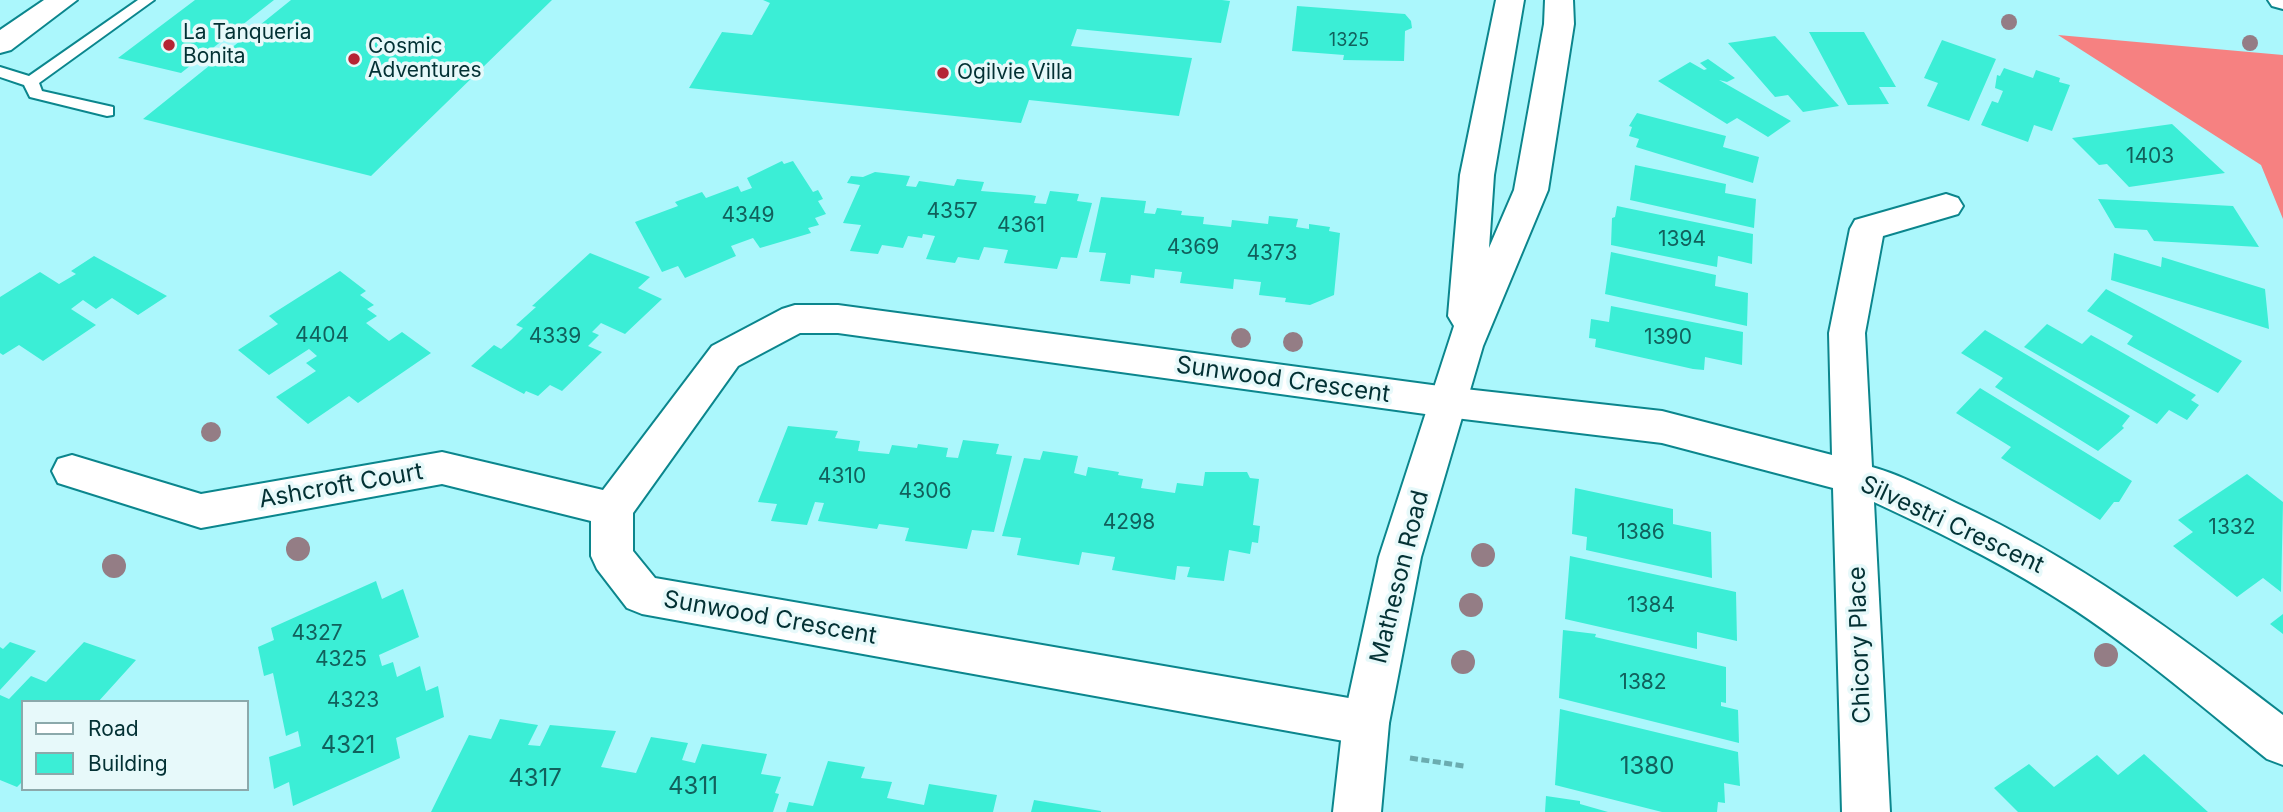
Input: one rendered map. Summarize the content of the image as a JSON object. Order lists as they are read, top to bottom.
{
  "streets": {
    "street": [
      "Sunwood Crescent",
      "Ashcroft Court",
      "Silvestri Crescent",
      "Matheson Road",
      "Chicory Place"
    ]
  },
  "crossings": [
    ["Sunwood Crescent", "Ashcroft Court"],
    ["Sunwood Crescent", "Silvestri Crescent"],
    ["Sunwood Crescent", "Matheson Road"],
    ["Silvestri Crescent", "Matheson Road"],
    ["Silvestri Crescent", "Chicory Place"]
  ],
  "places": ["La Tanqueria Bonita", "Cosmic Adventures", "Ogilvie Villa"],
  "house_numbers": [
    "1325",
    "1403",
    "4357",
    "4349",
    "4361",
    "1394",
    "4369",
    "4373",
    "4404",
    "4339",
    "1390",
    "4310",
    "4306",
    "4298",
    "1332",
    "1386",
    "1384",
    "4327",
    "4325",
    "1382",
    "4323",
    "4321",
    "1380",
    "4317",
    "4311"
  ],
  "legend": ["Road", "Building"]
}
